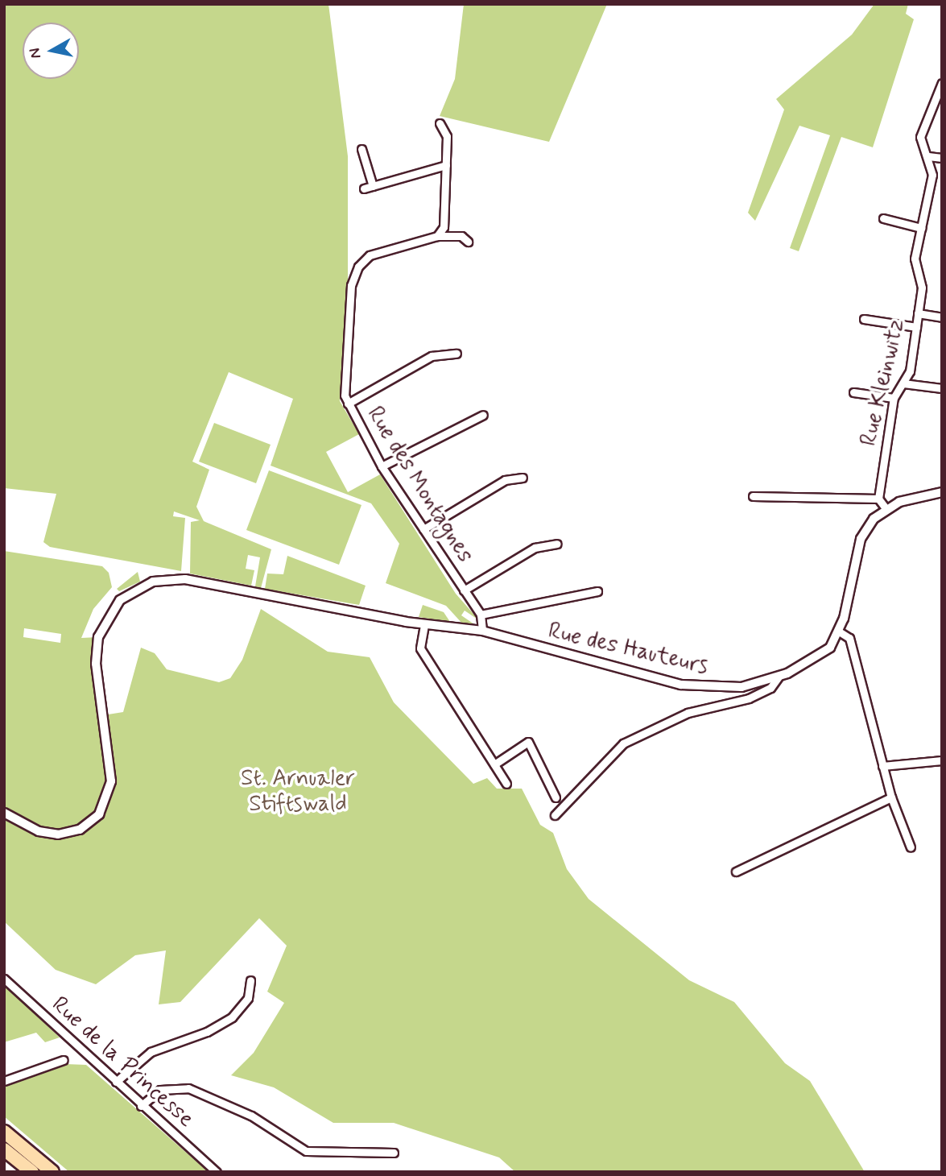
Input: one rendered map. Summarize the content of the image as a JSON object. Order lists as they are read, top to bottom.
{
  "streets": {
    "street": [
      "Rue Kleinwitz",
      "Rue des Montagnes",
      "Rue des Hauteurs",
      "Rue de la Princesse"
    ]
  },
  "crossings": [
    ["Rue des Montagnes", "Rue des Hauteurs"]
  ],
  "parks": ["St. Arnualer Stiftswald"],
  "north": "left"
}
